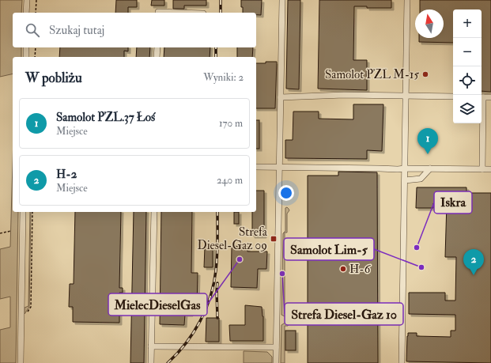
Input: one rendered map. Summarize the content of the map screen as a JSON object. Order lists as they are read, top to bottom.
{
  "places": {
    "other": [
      "Samolot PZL M-15",
      "Iskra",
      "MielecDieselGas",
      "Samolot Lim-5",
      "H-6",
      "Strefa Diesel-Gaz 10"
    ],
    "transit": ["Strefa Diesel-Gaz 09"]
  },
  "north": "top",
  "page": {
    "map_buttons": ["+", "−"],
    "search": "Szukaj tutaj",
    "heading": ["W pobliżu", "Wyniki: 2"],
    "list": [
      {
        "mark": "1",
        "name": "Samolot PZL.37 Łoś",
        "note": "Miejsce",
        "value": "170 m"
      },
      {
        "mark": "2",
        "name": "H-2",
        "note": "Miejsce",
        "value": "240 m"
      }
    ],
    "pins": ["1", "2"]
  }
}
